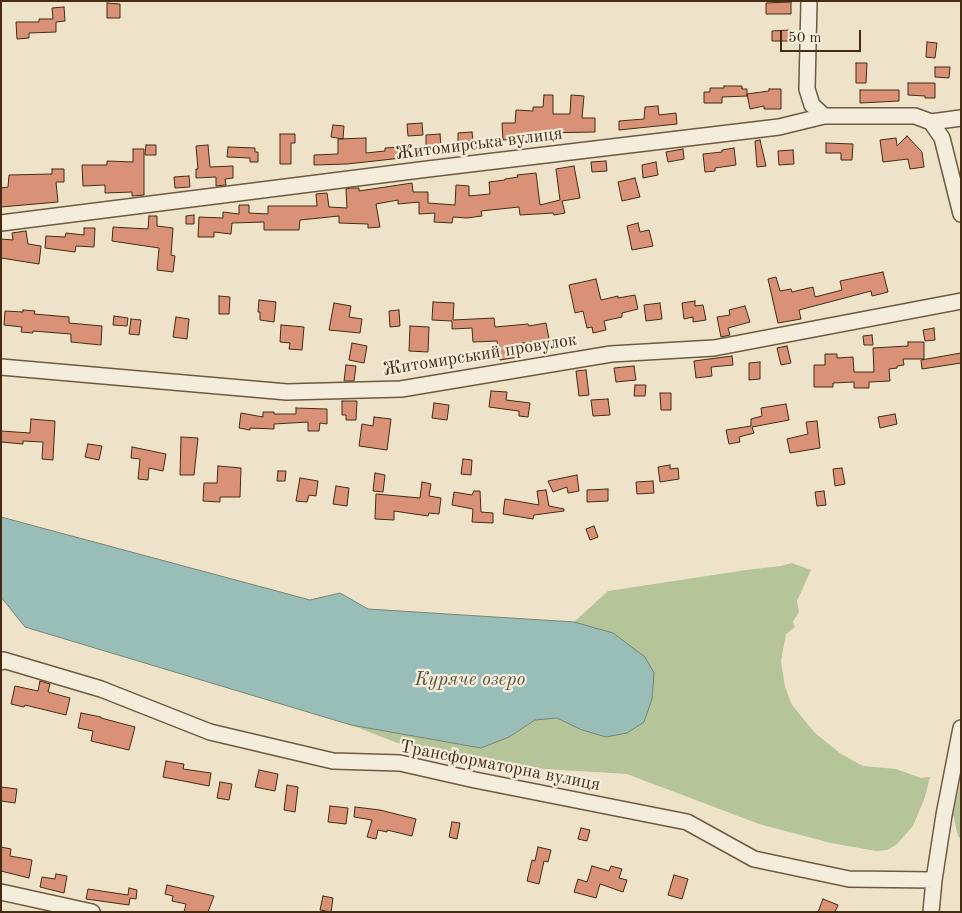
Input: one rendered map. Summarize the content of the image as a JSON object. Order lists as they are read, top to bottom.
{
  "streets": {
    "street": ["Житомирська вулиця", "Житомирський провулок", "Трансформаторна вулиця"]
  },
  "water": ["Куряче озеро"],
  "scale_bar": "50 m"
}
